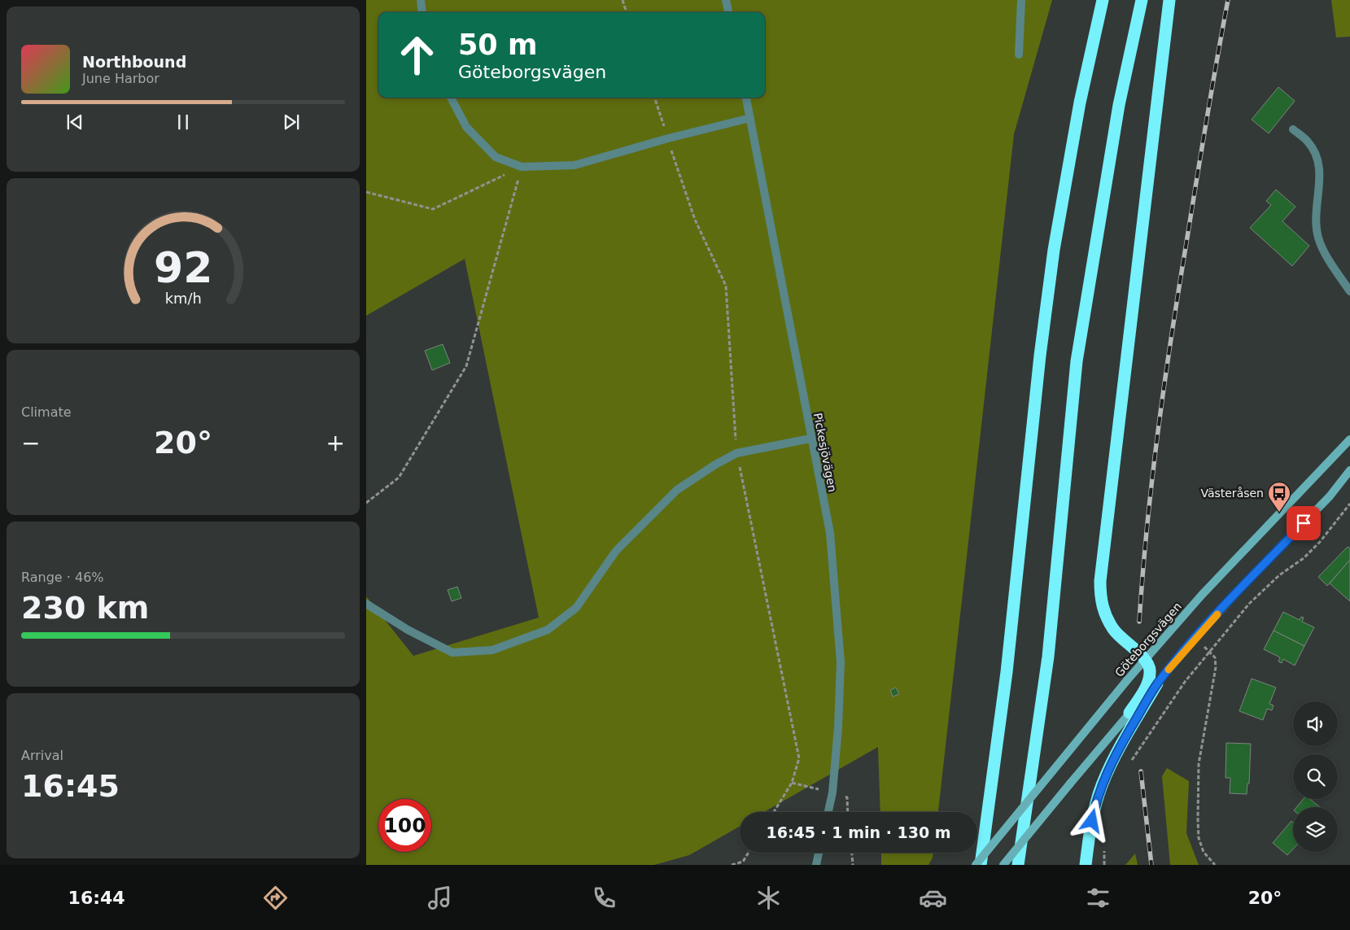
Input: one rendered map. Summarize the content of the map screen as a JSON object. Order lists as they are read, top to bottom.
{
  "streets": {
    "street": ["Pickesjövägen", "Göteborgsvägen"]
  },
  "places": {
    "bus stop": ["Västeråsen"]
  },
  "page": {
    "turn": ["50 m", "Göteborgsvägen"],
    "song": ["Northbound", "June Harbor"],
    "tile": [
      "Climate",
      ["Range · 46%", "230 km"],
      ["Arrival", "16:45"]
    ],
    "heat": ["−", "20°", "+"],
    "limit": "100",
    "trip": "16:45 · 1 min · 130 m",
    "tabs": ["16:44", "20°"],
    "gauge": ["92", "km/h"]
  }
}
